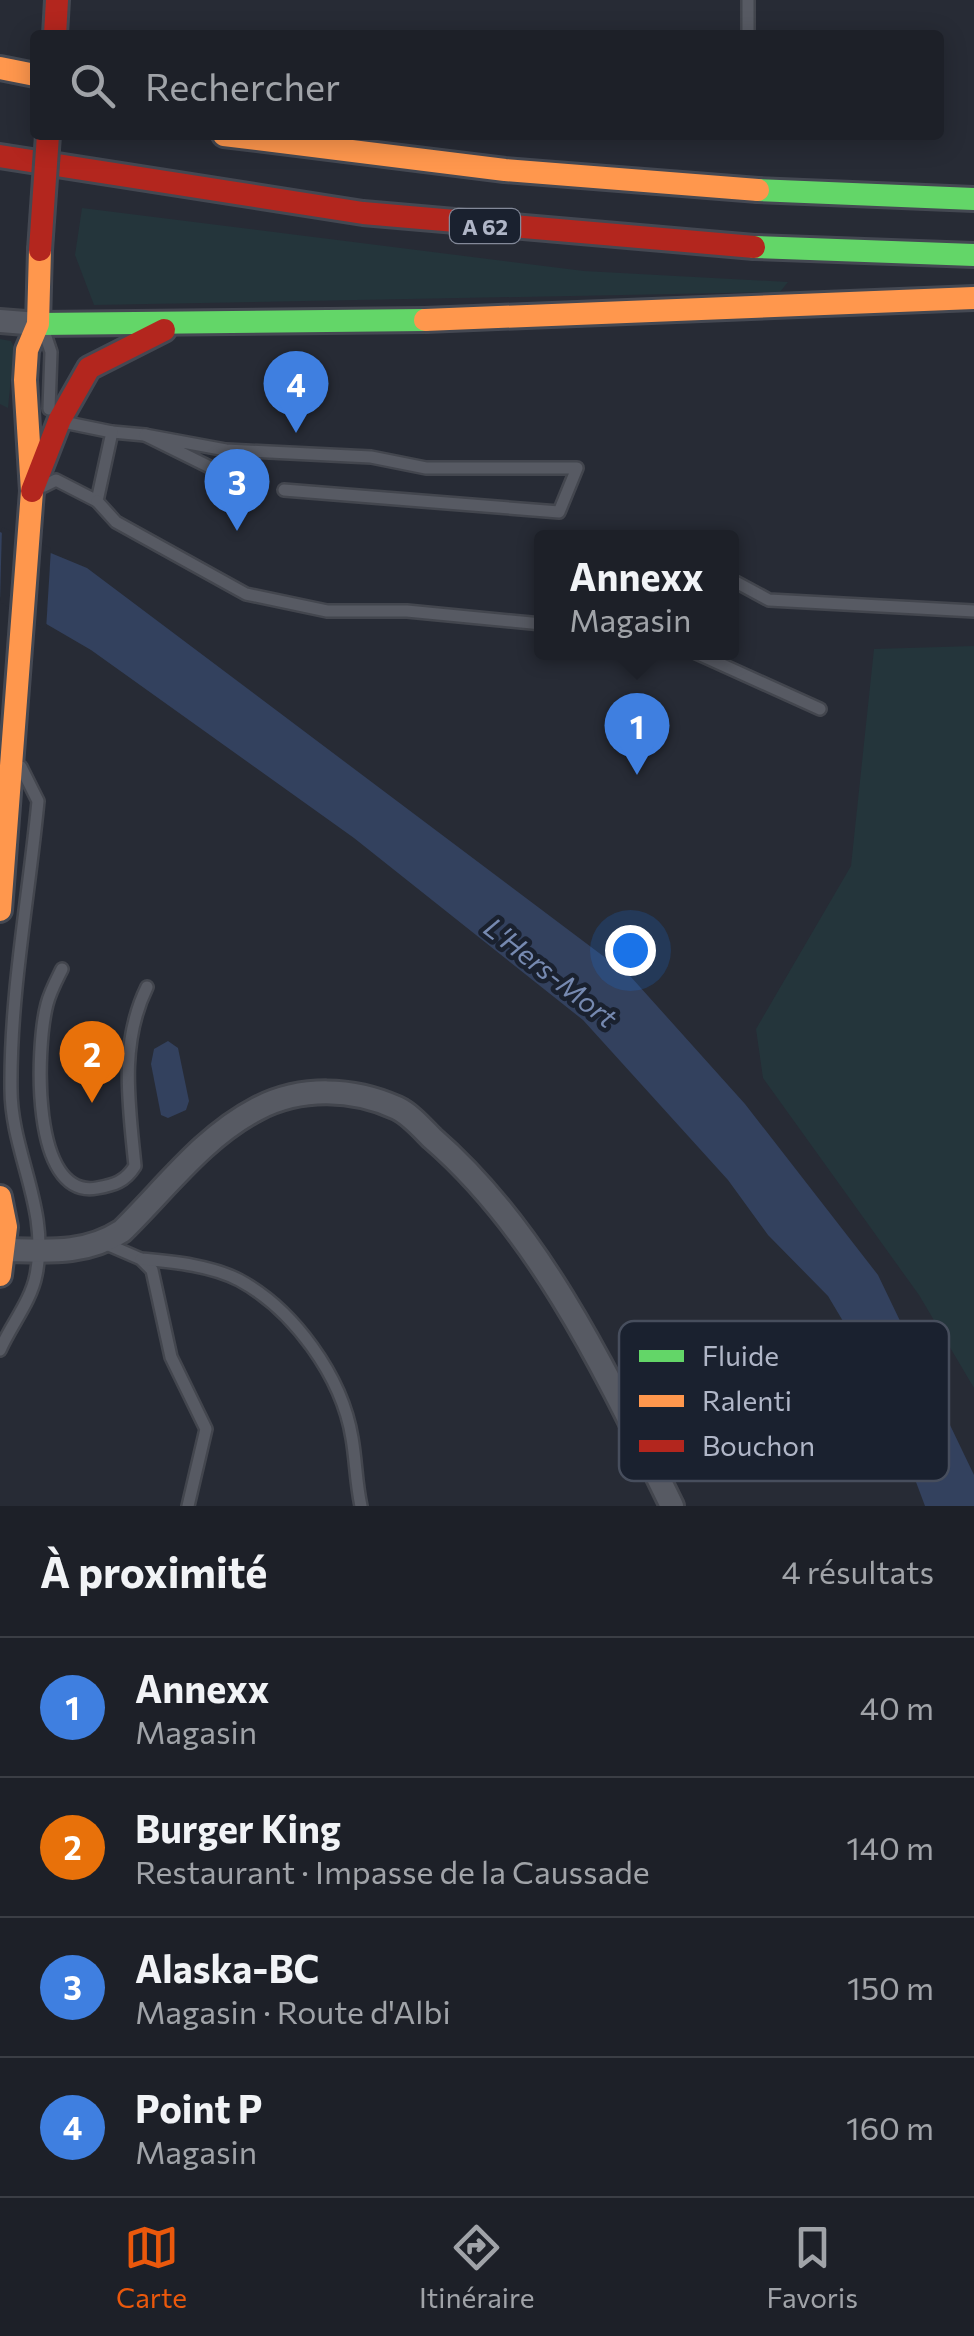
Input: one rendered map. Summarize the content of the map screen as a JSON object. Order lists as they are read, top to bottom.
{
  "streets": {
    "main road": ["A 62"]
  },
  "water": ["L'Hers-Mort"],
  "legend": ["Fluide", "Ralenti", "Bouchon"],
  "page": {
    "search": "Rechercher",
    "pins": [
      "4",
      "3",
      "1",
      "2"
    ],
    "popup": ["Annexx", "Magasin"],
    "heading": ["À proximité", "4 résultats"],
    "list": [
      {
        "mark": "1",
        "name": "Annexx",
        "note": "Magasin",
        "value": "40 m"
      },
      {
        "mark": "2",
        "name": "Burger King",
        "note": "Restaurant · Impasse de la Caussade",
        "value": "140 m"
      },
      {
        "mark": "3",
        "name": "Alaska-BC",
        "note": "Magasin · Route d'Albi",
        "value": "150 m"
      },
      {
        "mark": "4",
        "name": "Point P",
        "note": "Magasin",
        "value": "160 m"
      }
    ],
    "nav": ["Carte", "Itinéraire", "Favoris"]
  }
}
